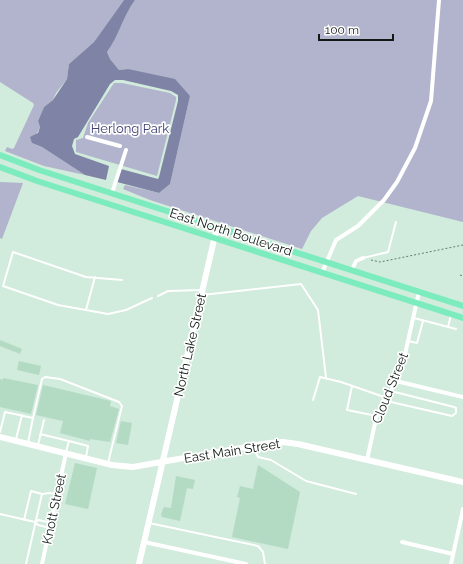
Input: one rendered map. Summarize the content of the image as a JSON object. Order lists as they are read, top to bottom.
{
  "streets": {
    "main road": ["East North Boulevard", "North Lake Street", "East Main Street"],
    "street": ["Cloud Street", "Knott Street"]
  },
  "crossings": [
    ["East North Boulevard", "North Lake Street"],
    ["East North Boulevard", "Cloud Street"],
    ["North Lake Street", "East Main Street"],
    ["Cloud Street", "East Main Street"],
    ["East Main Street", "Knott Street"]
  ],
  "parks": ["Herlong Park"],
  "scale_bar": "100 m"
}
